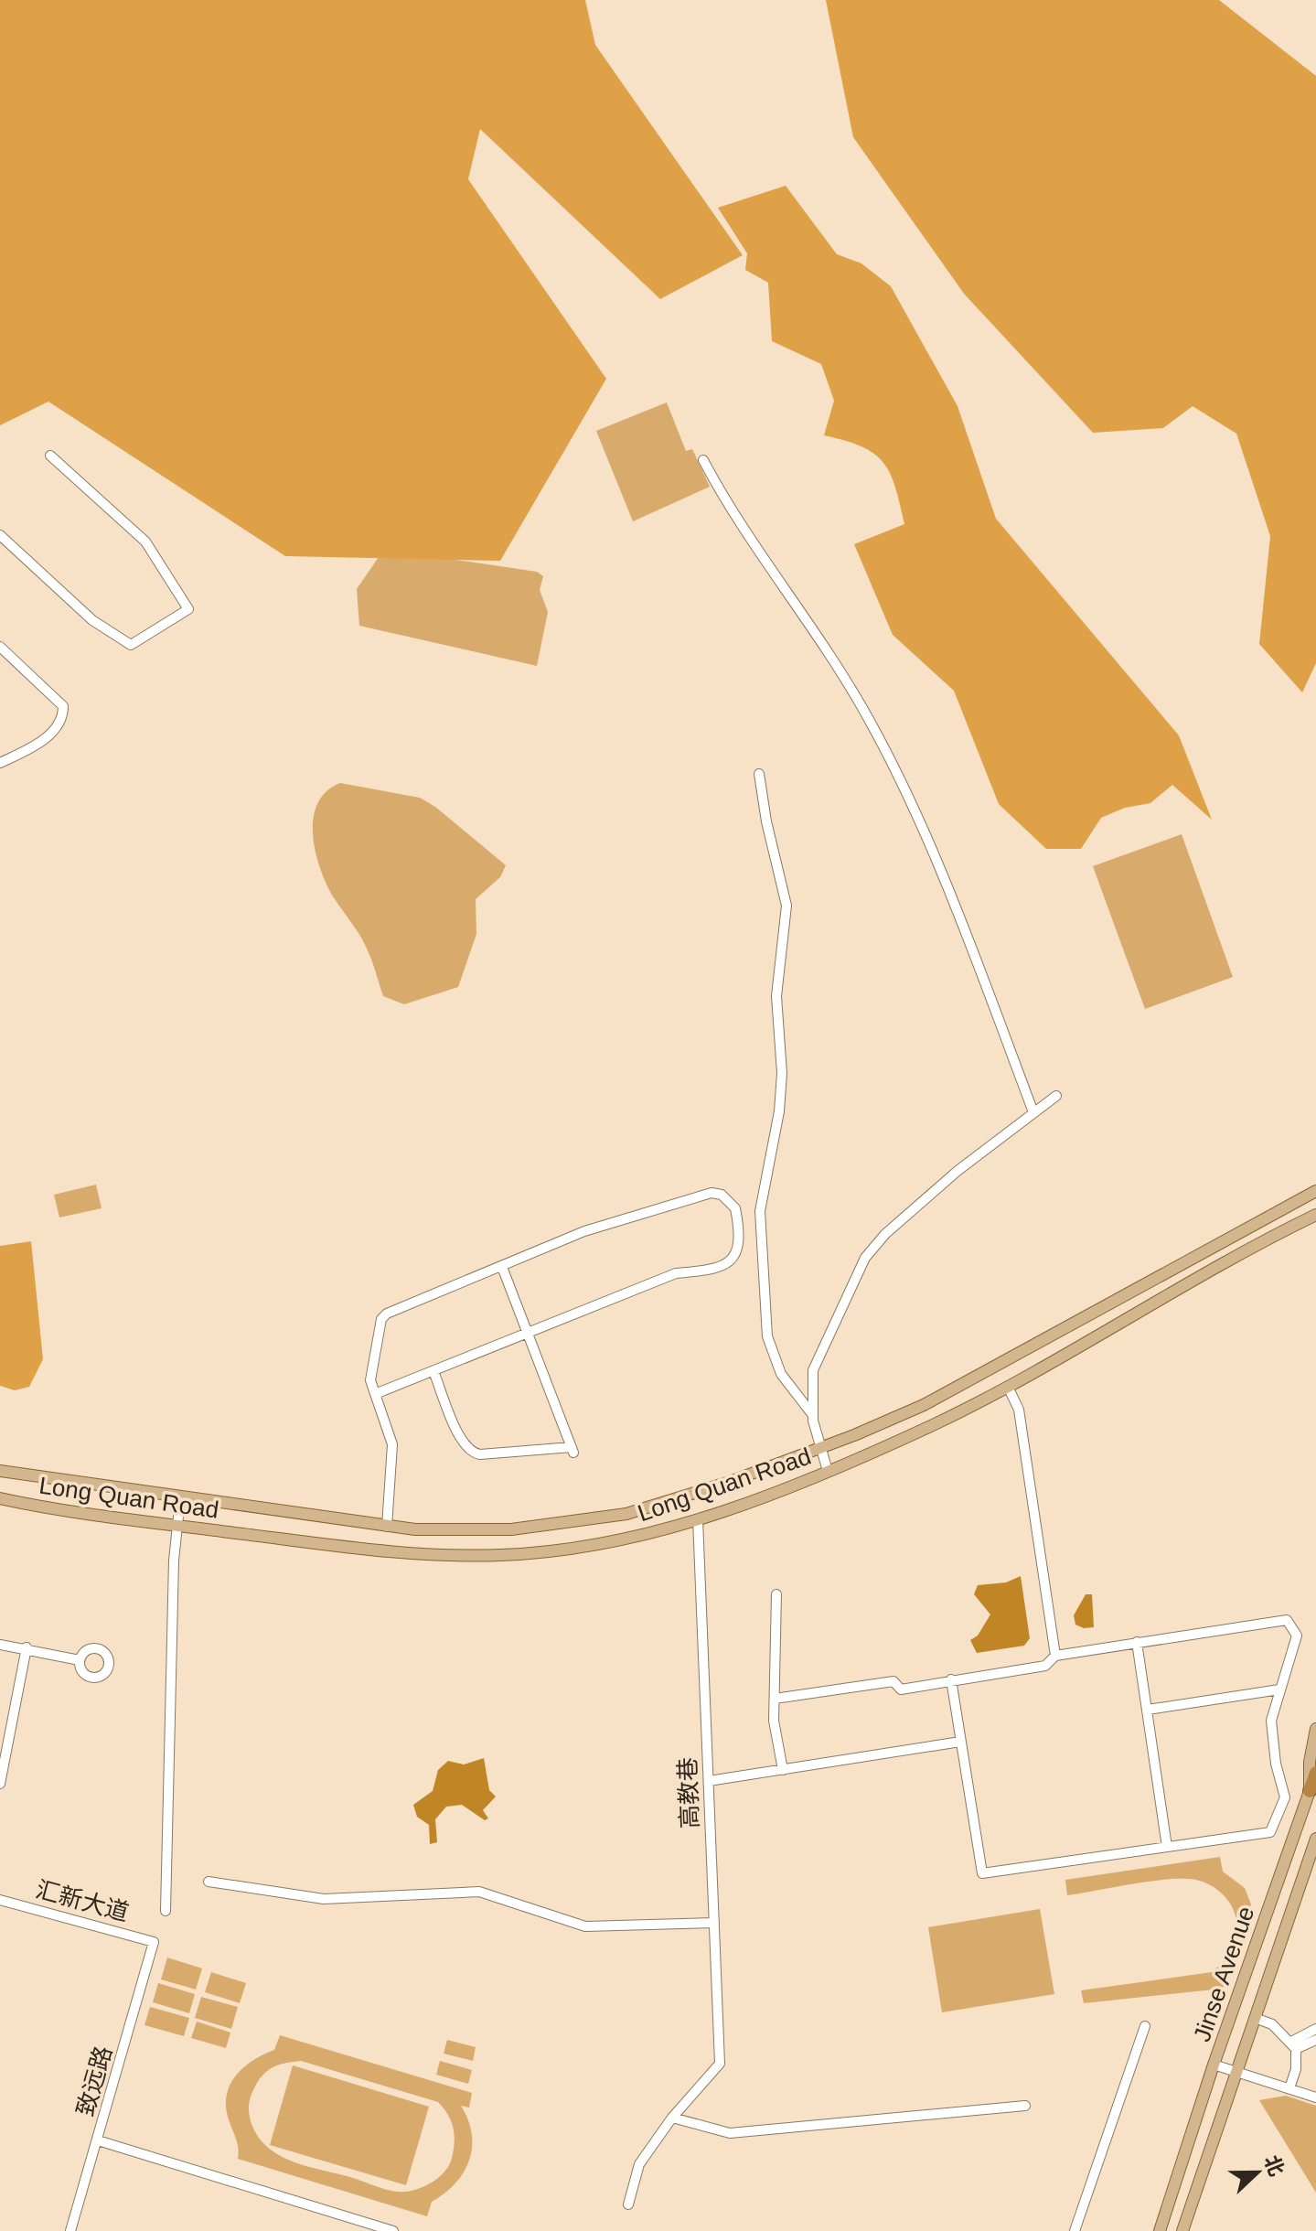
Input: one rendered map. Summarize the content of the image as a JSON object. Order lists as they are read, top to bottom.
{
  "streets": {
    "main road": ["Long Quan Road", "Jinse Avenue"],
    "street": ["高教巷", "汇新大道", "致远路"]
  },
  "crossings": [
    ["Long Quan Road", "高教巷"],
    ["汇新大道", "致远路"]
  ],
  "north": "right"
}
